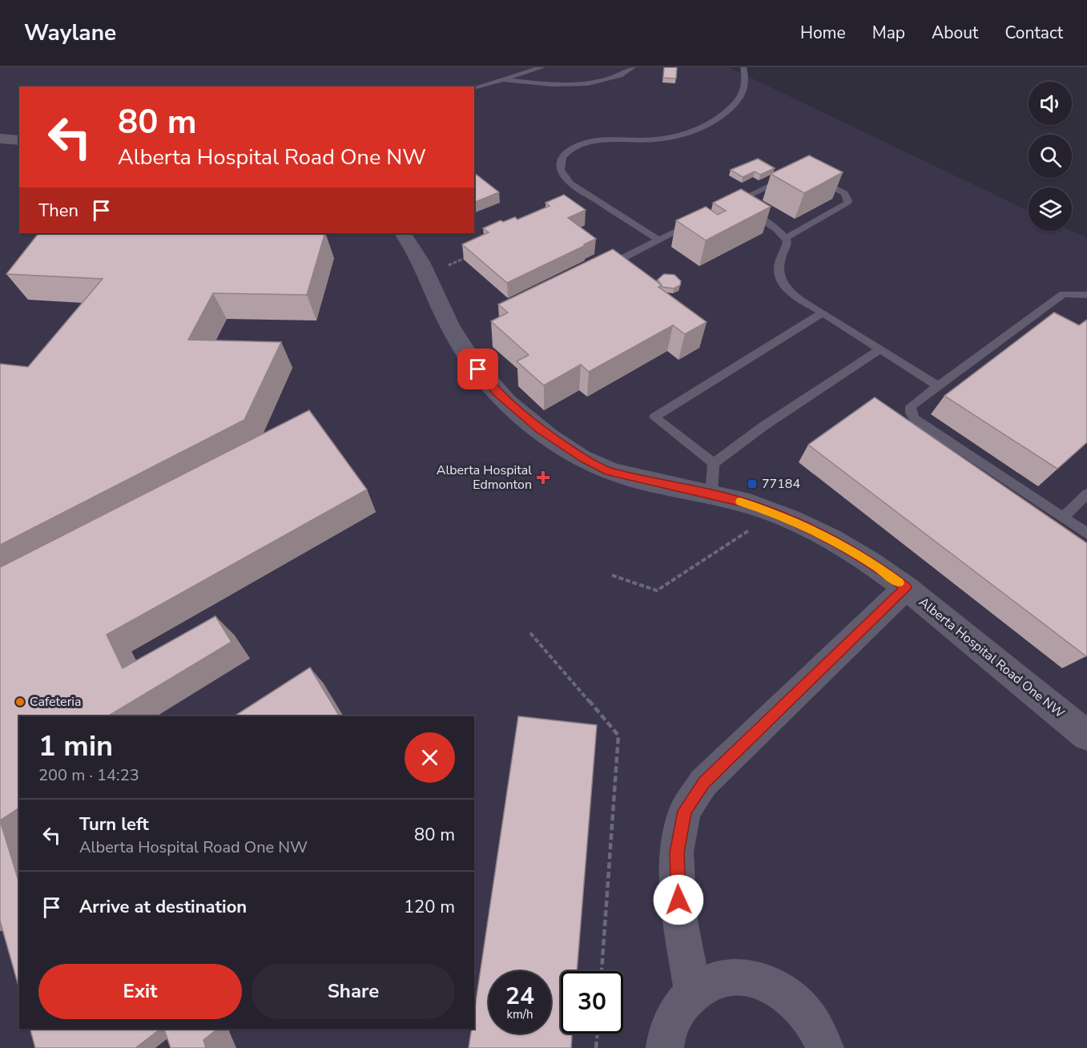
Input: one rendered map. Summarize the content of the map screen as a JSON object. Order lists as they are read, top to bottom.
{
  "streets": {
    "street": ["Alberta Hospital Road One NW"]
  },
  "places": {
    "health": ["Alberta Hospital Edmonton"],
    "transit": ["77184"],
    "other": ["Cafeteria"]
  },
  "page": {
    "header": "Waylane",
    "nav": [
      "Home",
      "Map",
      "About",
      "Contact"
    ],
    "turn": ["80 m", "Alberta Hospital Road One NW"],
    "then": "Then",
    "heading": ["1 min", "200 m · 14:23"],
    "list": [
      {
        "name": "Turn left",
        "note": "Alberta Hospital Road One NW",
        "value": "80 m"
      },
      {
        "name": "Arrive at destination",
        "value": "120 m"
      }
    ],
    "buttons": ["Exit", "Share"],
    "speed": "24 km/h",
    "limit": "30"
  }
}
